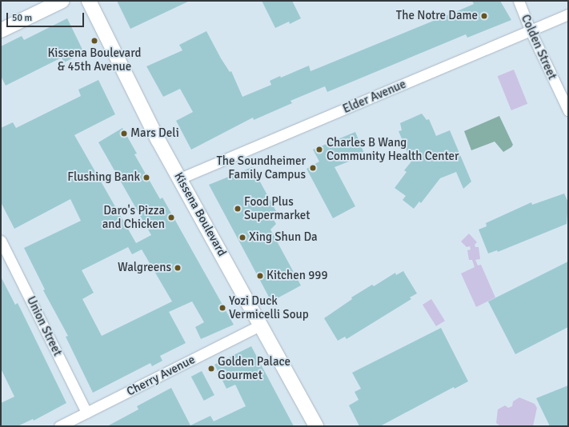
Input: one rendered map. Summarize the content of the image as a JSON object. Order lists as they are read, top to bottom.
{
  "streets": {
    "main road": ["Kissena Boulevard"],
    "street": [
      "Colden Street",
      "Elder Avenue",
      "Union Street",
      "Cherry Avenue"
    ]
  },
  "crossings": [
    ["Colden Street", "Elder Avenue"],
    ["Elder Avenue", "Kissena Boulevard"],
    ["Kissena Boulevard", "Cherry Avenue"],
    ["Union Street", "Cherry Avenue"]
  ],
  "places": [
    "The Notre Dame",
    "Kissena Boulevard & 45th Avenue",
    "Mars Deli",
    "Charles B Wang Community Health Center",
    "The Soundheimer Family Campus",
    "Flushing Bank",
    "Food Plus Supermarket",
    "Daro's Pizza and Chicken",
    "Xing Shun Da",
    "Walgreens",
    "Kitchen 999",
    "Yozi Duck Vermicelli Soup",
    "Golden Palace Gourmet"
  ],
  "scale_bar": "50 m"
}
